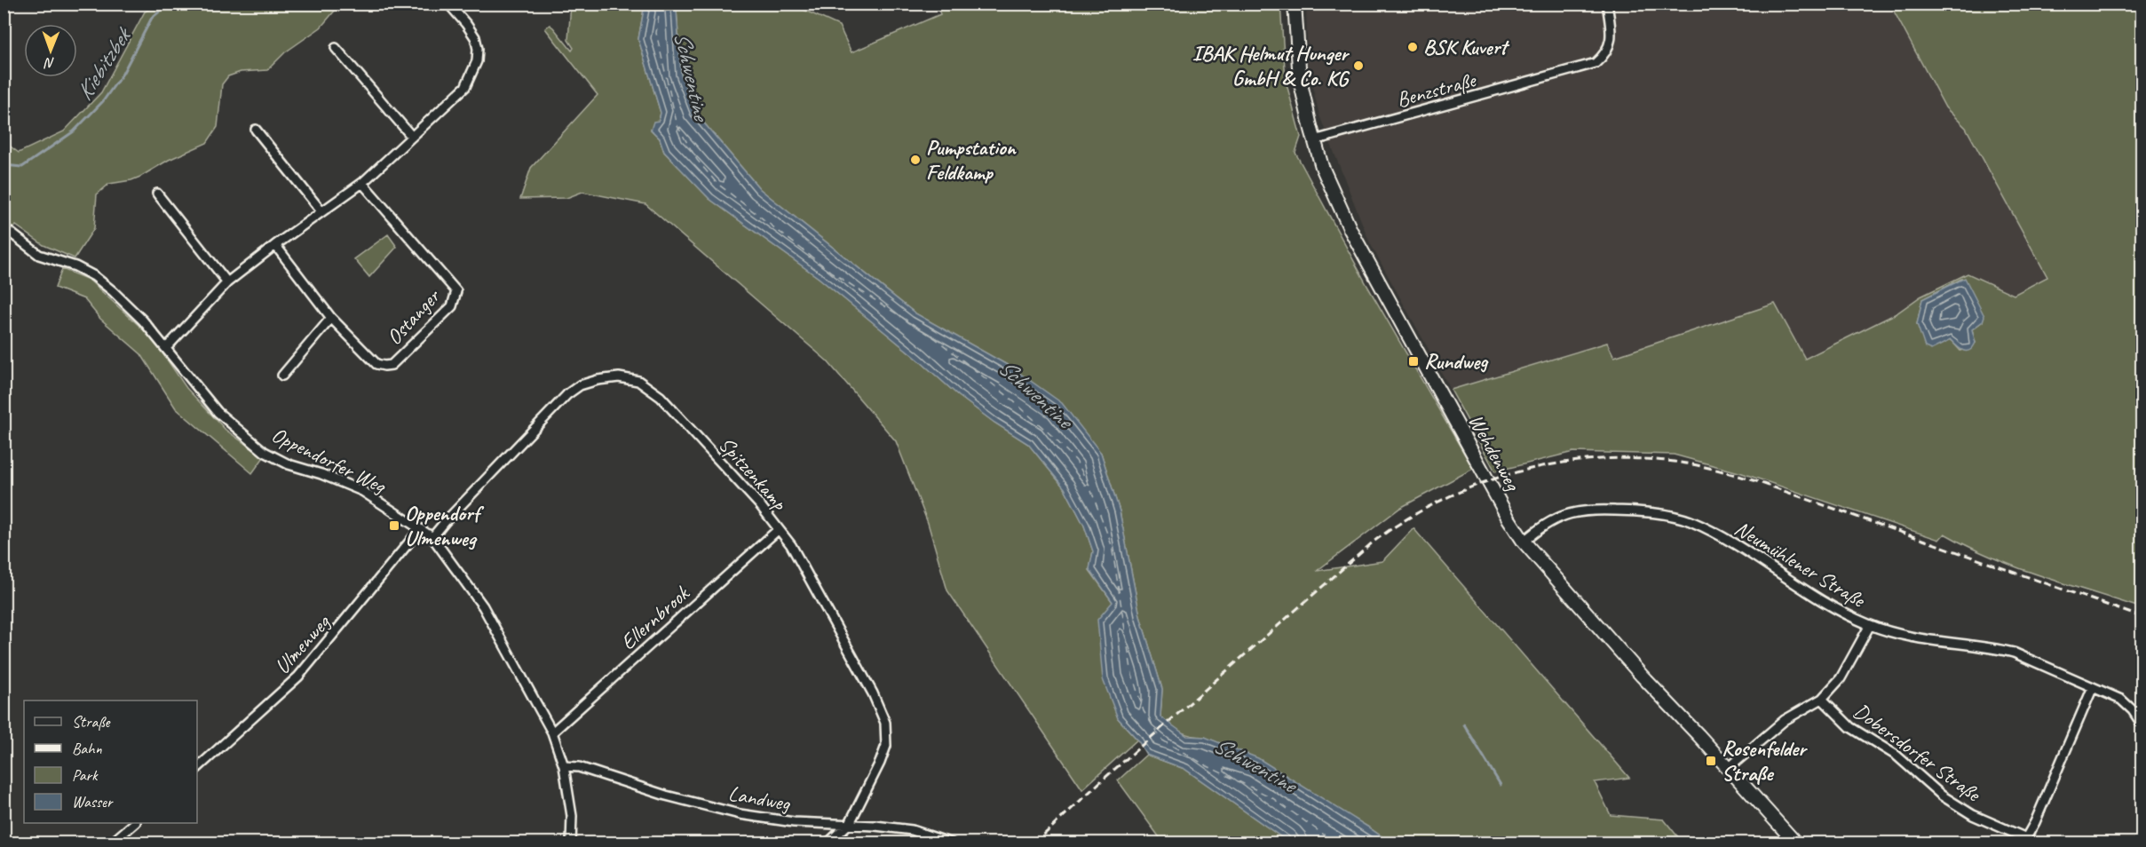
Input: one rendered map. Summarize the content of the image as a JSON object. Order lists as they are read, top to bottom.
{
  "streets": {
    "main road": ["Wehdenweg"],
    "street": [
      "Benzstraße",
      "Ostanger",
      "Oppendorfer Weg",
      "Spitzenkamp",
      "Neumühlener Straße",
      "Ellernbrook",
      "Ulmenweg",
      "Dobersdorfer Straße",
      "Landweg"
    ]
  },
  "crossings": [
    ["Benzstraße", "Wehdenweg"],
    ["Wehdenweg", "Neumühlener Straße"],
    ["Oppendorfer Weg", "Spitzenkamp"],
    ["Oppendorfer Weg", "Ellernbrook"],
    ["Oppendorfer Weg", "Ulmenweg"],
    ["Oppendorfer Weg", "Landweg"],
    ["Spitzenkamp", "Ellernbrook"],
    ["Spitzenkamp", "Landweg"]
  ],
  "water": ["Kiebitzbek", "Schwentine"],
  "places": {
    "other": ["BSK Kuvert", "IBAK Helmut Hunger GmbH & Co. KG", "Pumpstation Feldkamp"],
    "transit": ["Rundweg", "Oppendorf Ulmenweg", "Rosenfelder Straße"]
  },
  "legend": [
    "Straße",
    "Bahn",
    "Park",
    "Wasser"
  ],
  "north": "bottom"
}
